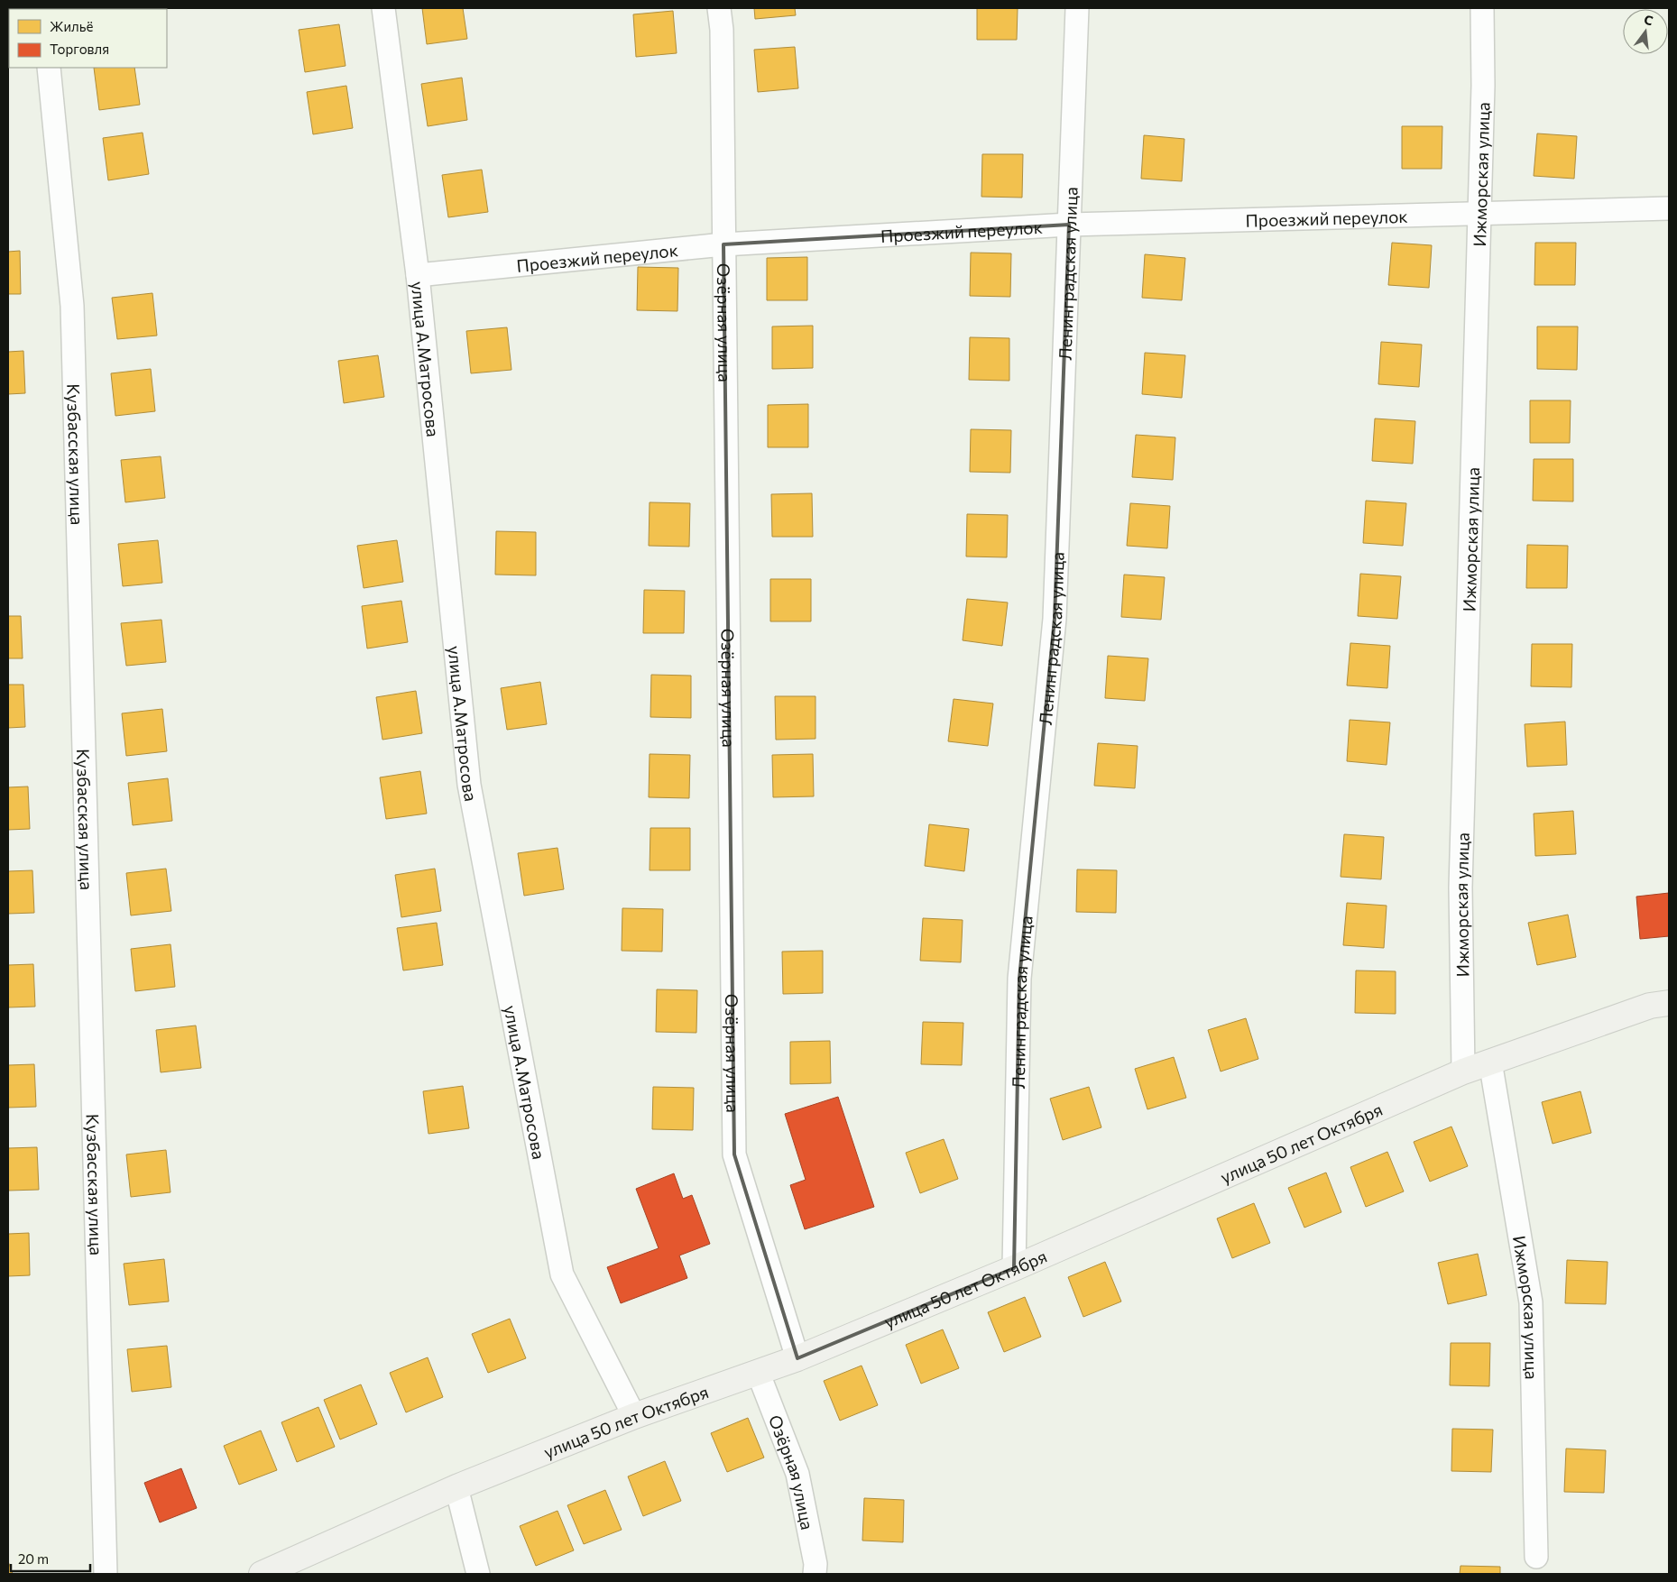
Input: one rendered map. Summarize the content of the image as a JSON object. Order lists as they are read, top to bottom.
{
  "streets": {
    "main road": ["улица 50 лет Октября"],
    "street": [
      "Ижморская улица",
      "Проезжий переулок",
      "Ленинградская улица",
      "Озёрная улица",
      "улица А.Матросова",
      "Кузбасская улица"
    ]
  },
  "crossings": [
    ["Ижморская улица", "Проезжий переулок"],
    ["Ижморская улица", "улица 50 лет Октября"],
    ["Проезжий переулок", "Ленинградская улица"],
    ["Проезжий переулок", "Озёрная улица"],
    ["Проезжий переулок", "улица А.Матросова"],
    ["Ленинградская улица", "улица 50 лет Октября"],
    ["Озёрная улица", "улица 50 лет Октября"],
    ["улица А.Матросова", "улица 50 лет Октября"]
  ],
  "legend": ["Жильё", "Торговля"],
  "scale_bar": "20 m",
  "north": "top"
}
